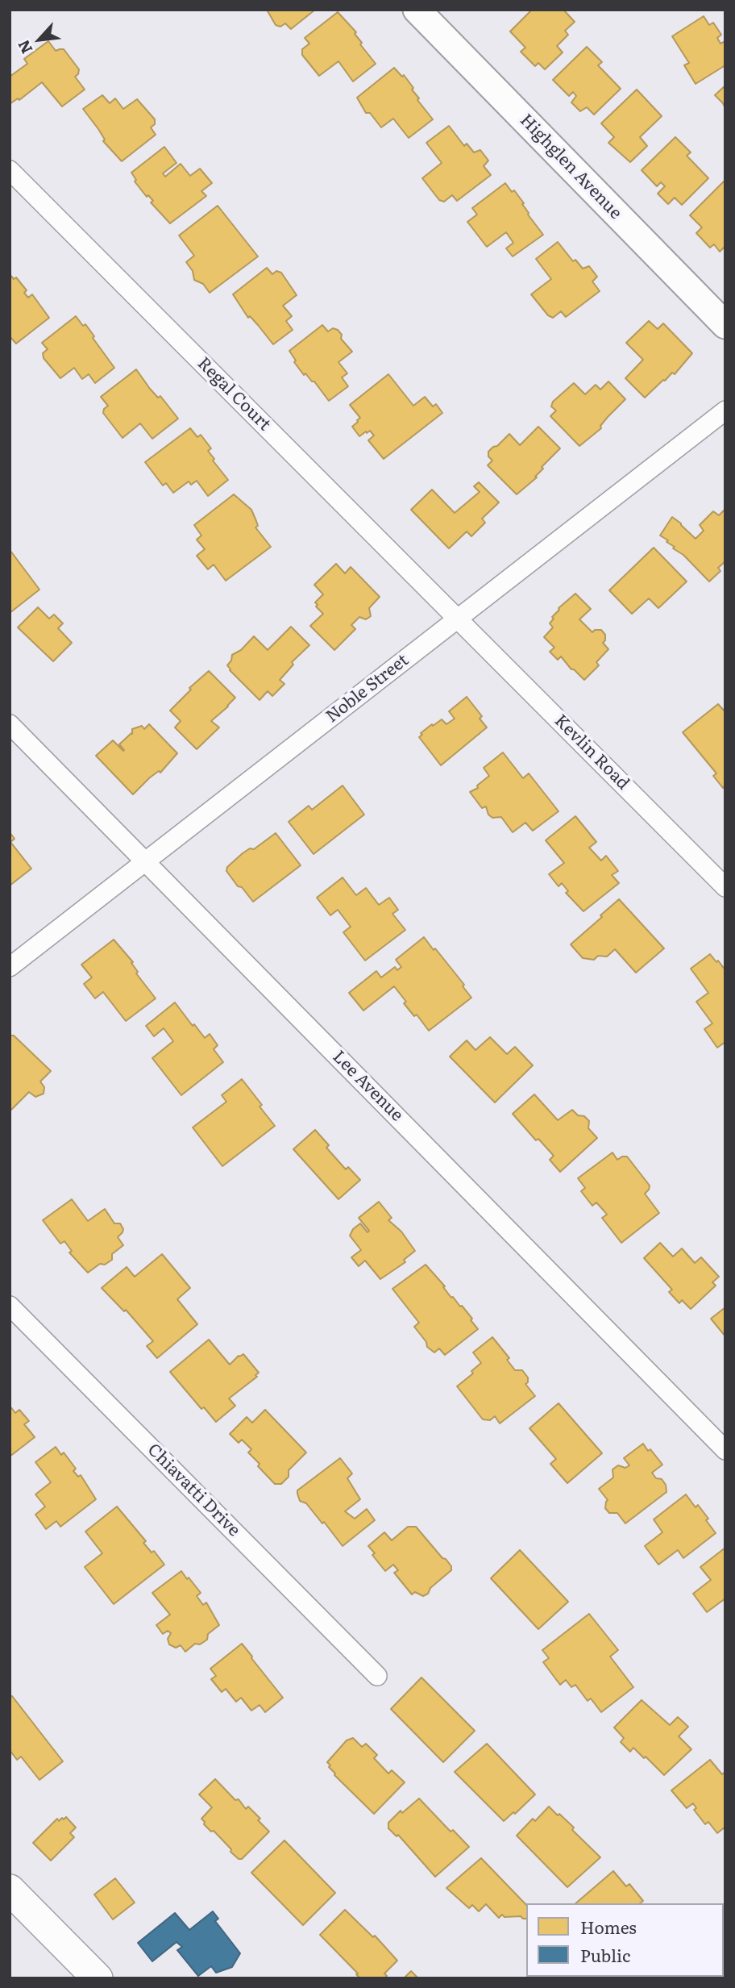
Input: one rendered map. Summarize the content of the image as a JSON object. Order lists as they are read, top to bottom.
{
  "streets": {
    "street": [
      "Highglen Avenue",
      "Regal Court",
      "Noble Street",
      "Kevlin Road",
      "Lee Avenue",
      "Chiavatti Drive"
    ]
  },
  "crossings": [
    ["Regal Court", "Noble Street"],
    ["Regal Court", "Kevlin Road"],
    ["Noble Street", "Kevlin Road"],
    ["Noble Street", "Lee Avenue"]
  ],
  "legend": ["Homes", "Public"],
  "north": "bottom left"
}
